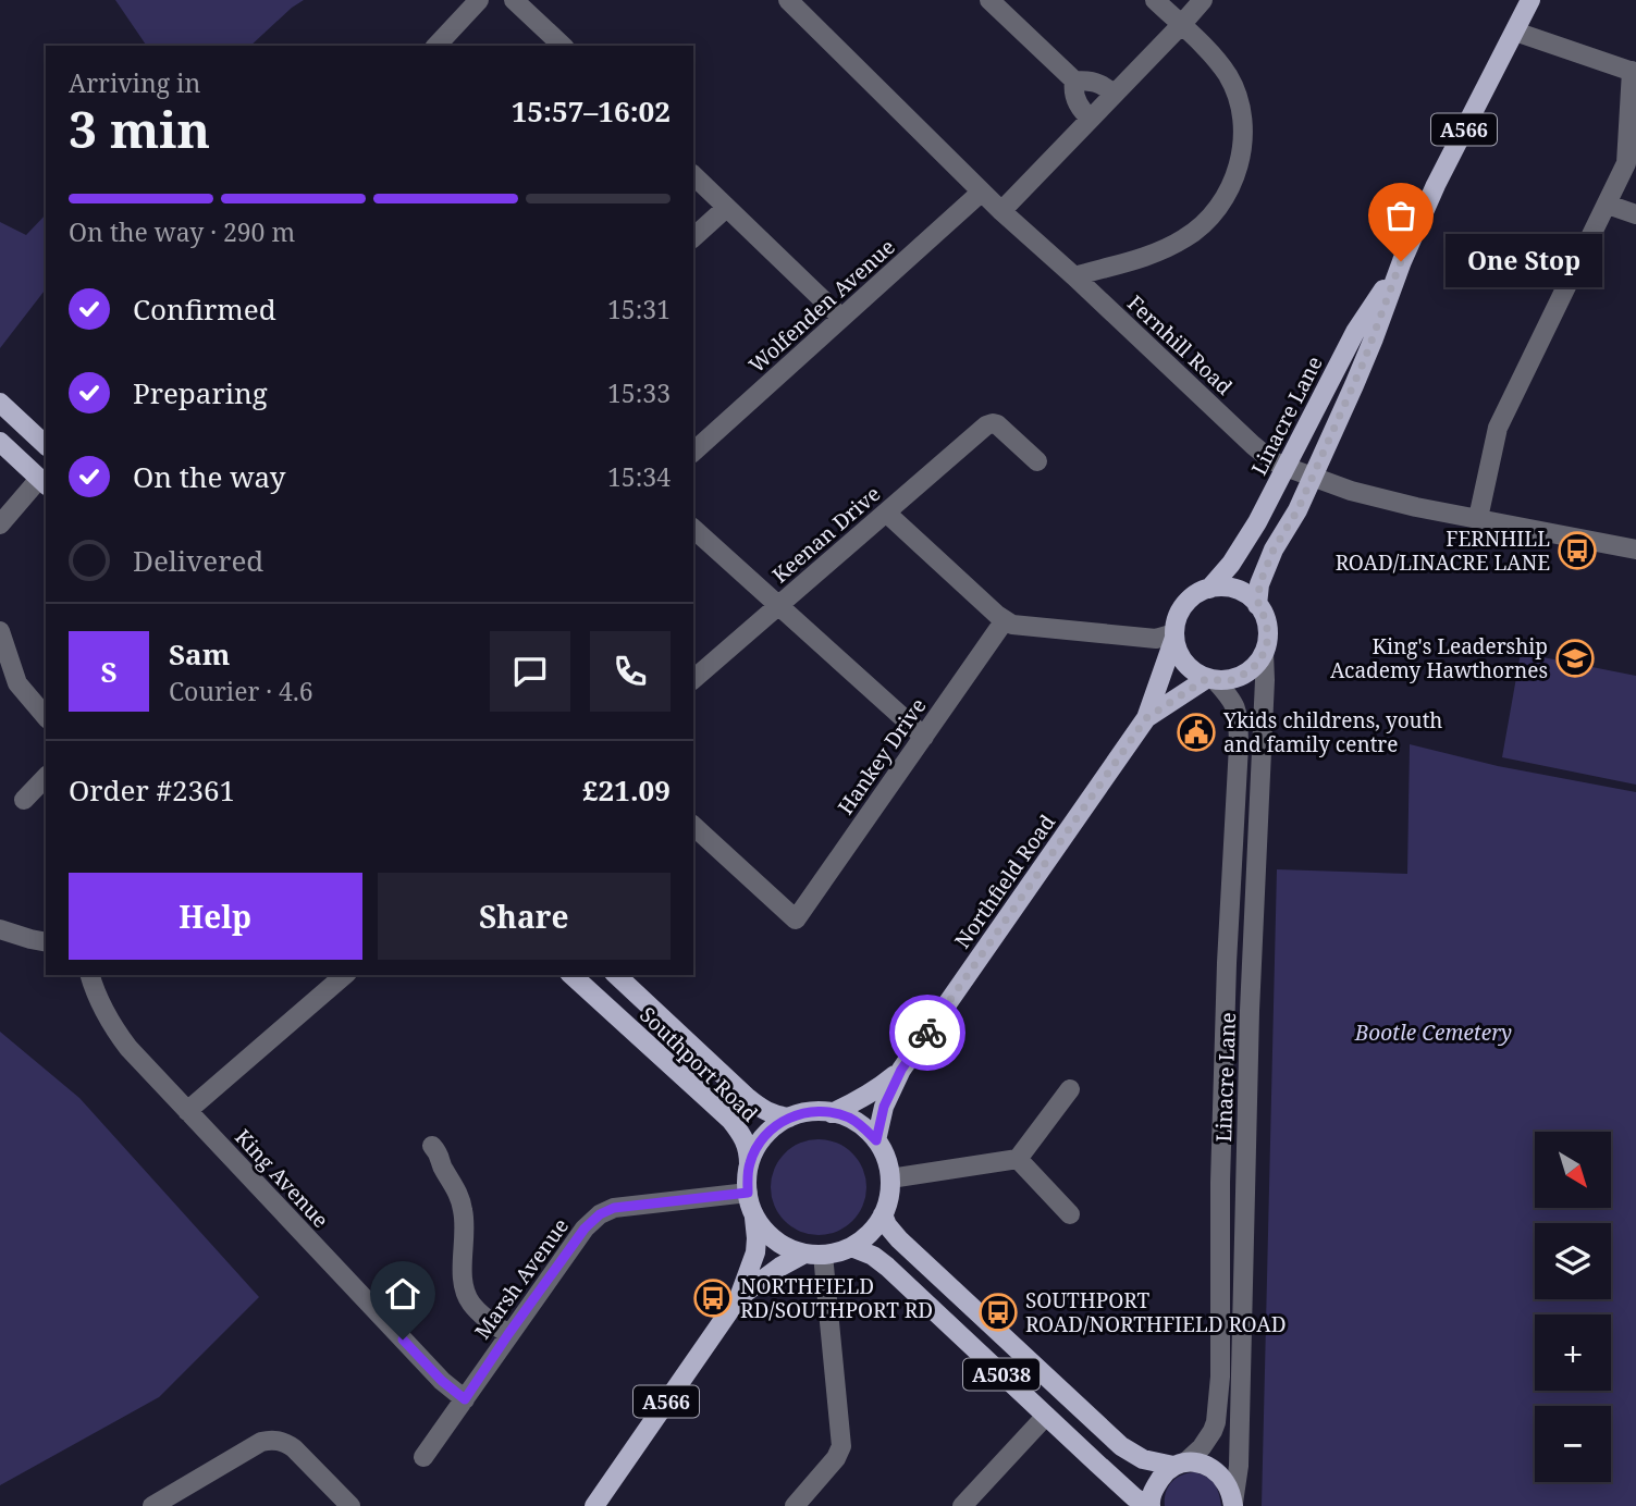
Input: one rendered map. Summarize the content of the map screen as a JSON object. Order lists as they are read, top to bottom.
{
  "streets": {
    "main road": [
      "A566",
      "Linacre Lane",
      "Northfield Road",
      "Southport Road",
      "A5038"
    ],
    "street": [
      "Wolfenden Avenue",
      "Fernhill Road",
      "Keenan Drive",
      "Hankey Drive",
      "King Avenue",
      "Marsh Avenue"
    ]
  },
  "crossings": [
    ["A566", "Northfield Road"],
    ["A566", "Southport Road"],
    ["A566", "Marsh Avenue"],
    ["A566", "A5038"],
    ["Wolfenden Avenue", "Fernhill Road"],
    ["Fernhill Road", "Linacre Lane"],
    ["Linacre Lane", "Northfield Road"],
    ["Linacre Lane", "A5038"],
    ["Northfield Road", "Southport Road"],
    ["Northfield Road", "Marsh Avenue"],
    ["Northfield Road", "A5038"],
    ["Southport Road", "Marsh Avenue"],
    ["Southport Road", "A5038"],
    ["King Avenue", "Marsh Avenue"],
    ["Marsh Avenue", "A5038"]
  ],
  "parks": ["Bootle Cemetery"],
  "places": {
    "other": ["One Stop"],
    "bus stop": ["FERNHILL ROAD/LINACRE LANE", "NORTHFIELD RD/SOUTHPORT RD", "SOUTHPORT ROAD/NORTHFIELD ROAD"],
    "school or university": ["King's Leadership Academy Hawthornes"],
    "public building": ["Ykids childrens, youth and family centre"]
  },
  "north": "bottom right",
  "page": {
    "heading": ["3 min", "Arriving in", "15:57–16:02"],
    "panel": [
      "Sam",
      "Courier · 4.6",
      "Order #2361",
      "£21.09"
    ],
    "bar": "On the way · 290 m",
    "bubble": "One Stop",
    "list": [
      ["Confirmed", "15:31"],
      ["Preparing", "15:33"],
      ["On the way", "15:34"],
      "Delivered"
    ],
    "round": "S",
    "buttons": ["Help", "Share"],
    "map_buttons": ["+", "−"]
  }
}
